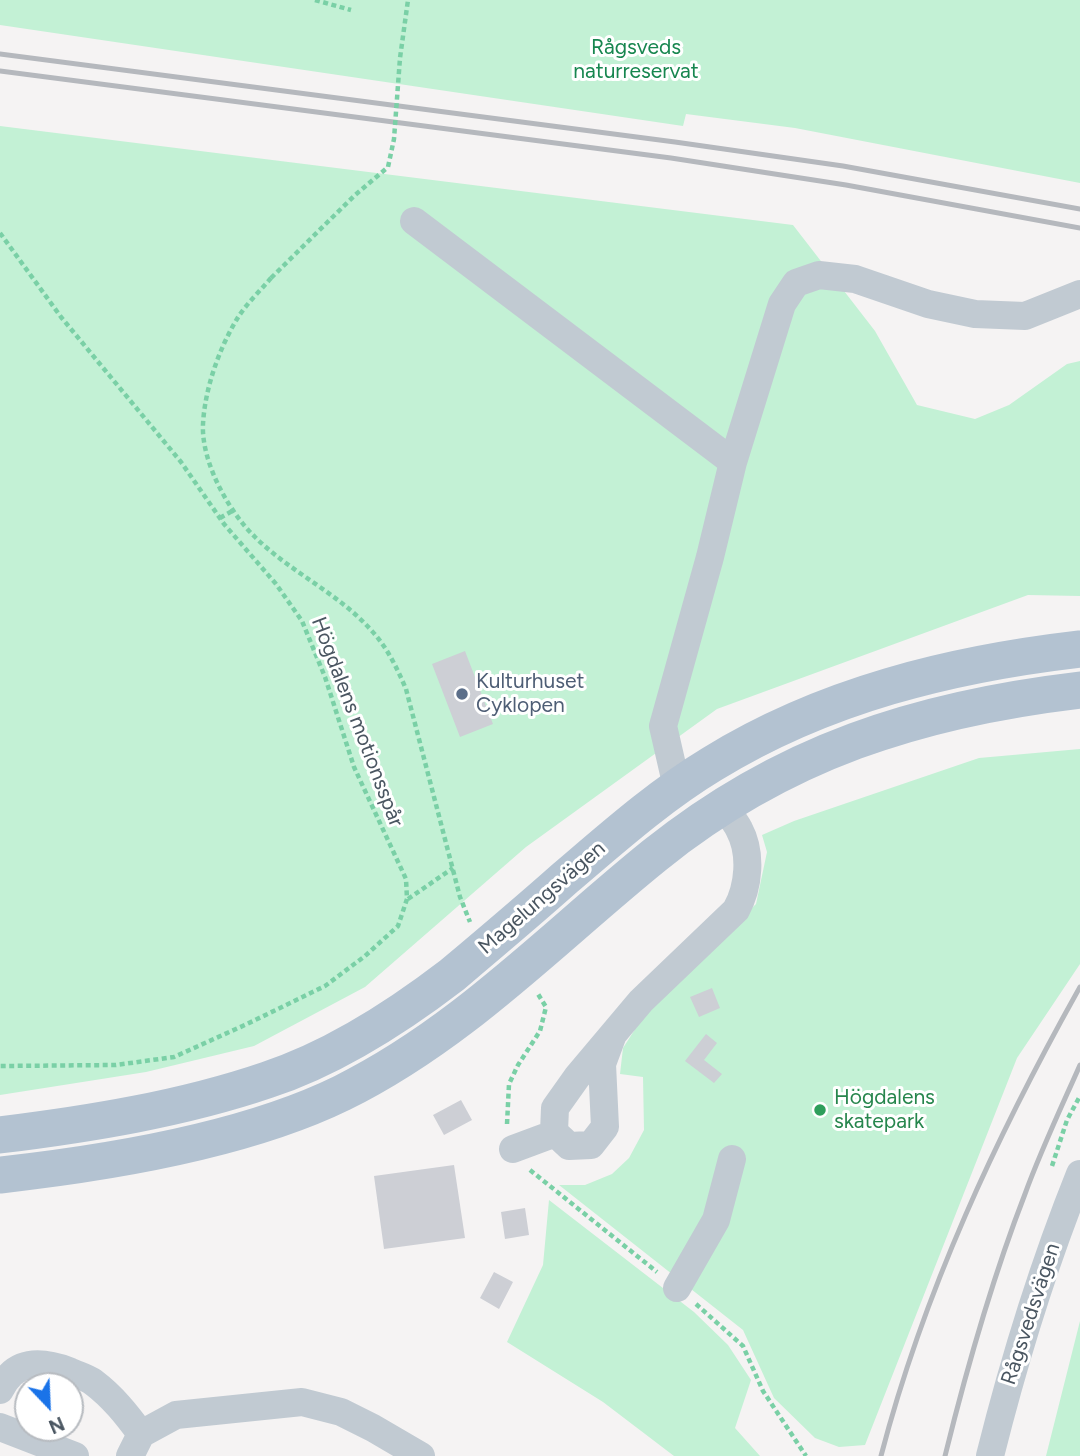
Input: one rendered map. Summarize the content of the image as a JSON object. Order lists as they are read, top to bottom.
{
  "streets": {
    "main road": ["Magelungsvägen"],
    "street": ["Rågsvedsvägen"],
    "path": ["Högdalens motionsspår"]
  },
  "parks": ["Rågsveds naturreservat"],
  "places": ["Kulturhuset Cyklopen", "Högdalens skatepark"],
  "north": "bottom right"
}
